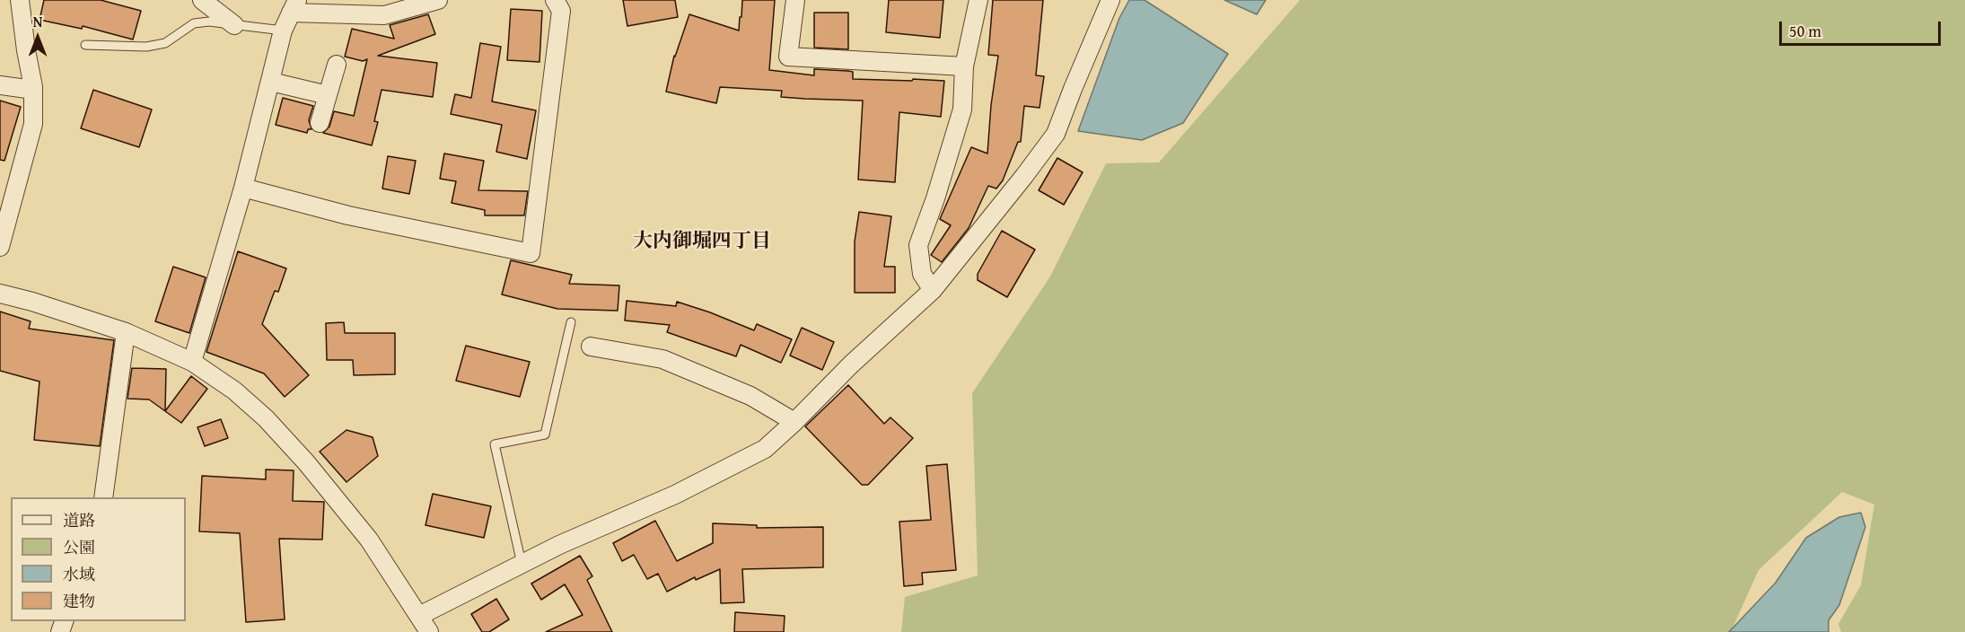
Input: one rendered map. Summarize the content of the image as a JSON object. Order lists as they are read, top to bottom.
{
  "districts": ["大内御堀四丁目"],
  "legend": [
    "道路",
    "公園",
    "水域",
    "建物"
  ],
  "scale_bar": "50 m",
  "north": "top"
}
